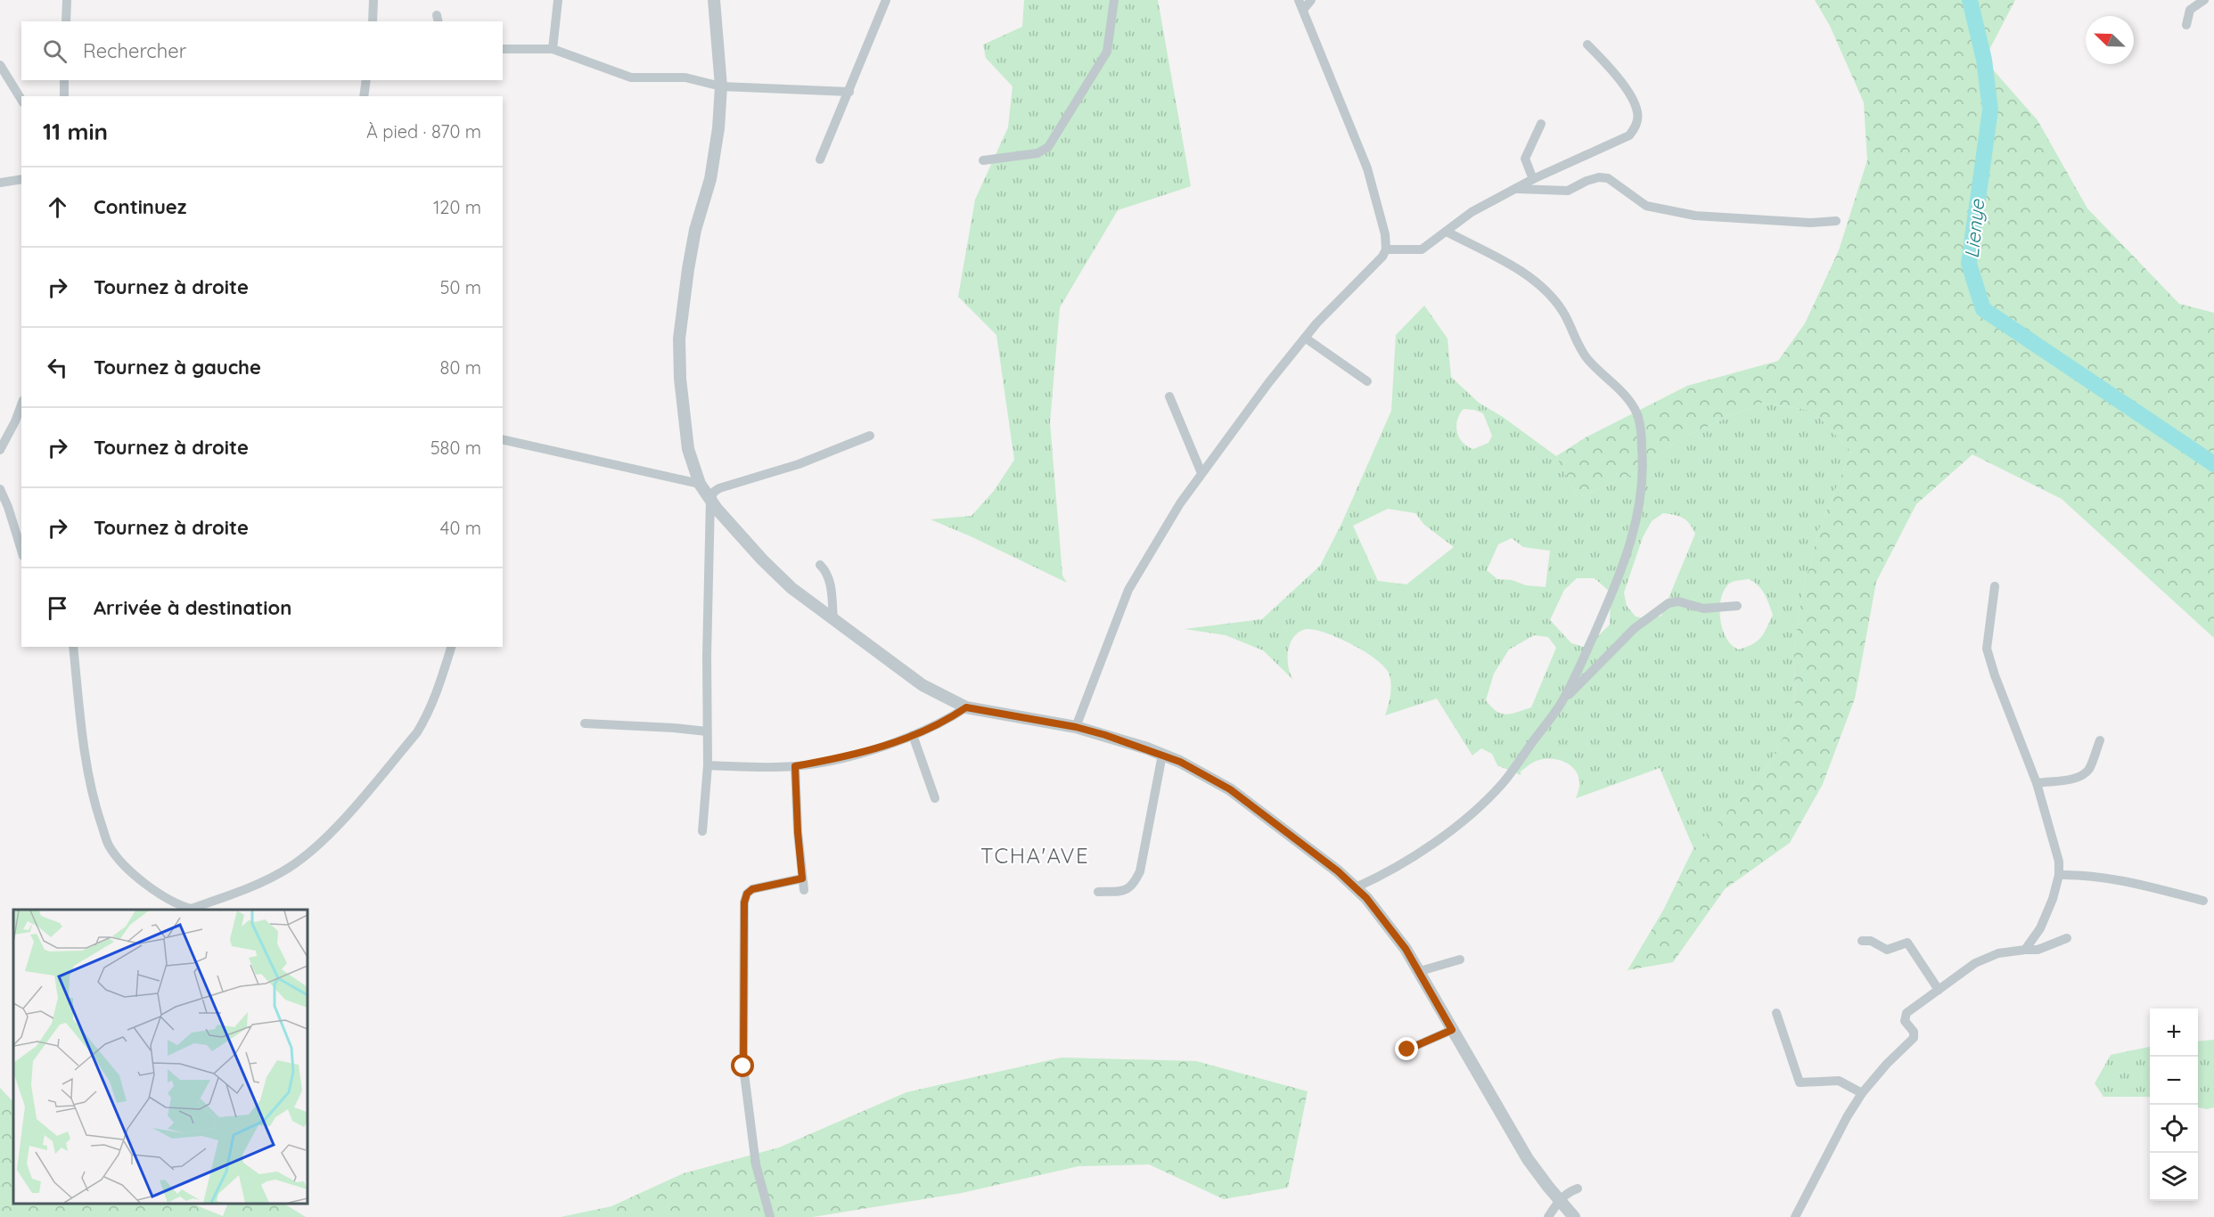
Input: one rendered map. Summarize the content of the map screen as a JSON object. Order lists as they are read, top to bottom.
{
  "districts": ["TCHA'AVE"],
  "water": ["Lienye"],
  "north": "top left",
  "page": {
    "search": "Rechercher",
    "heading": ["11 min", "À pied · 870 m"],
    "list": [
      ["Continuez", "120 m"],
      ["Tournez à droite", "50 m"],
      ["Tournez à gauche", "80 m"],
      ["Tournez à droite", "580 m"],
      ["Tournez à droite", "40 m"],
      "Arrivée à destination"
    ],
    "map_buttons": ["+", "−"]
  }
}
